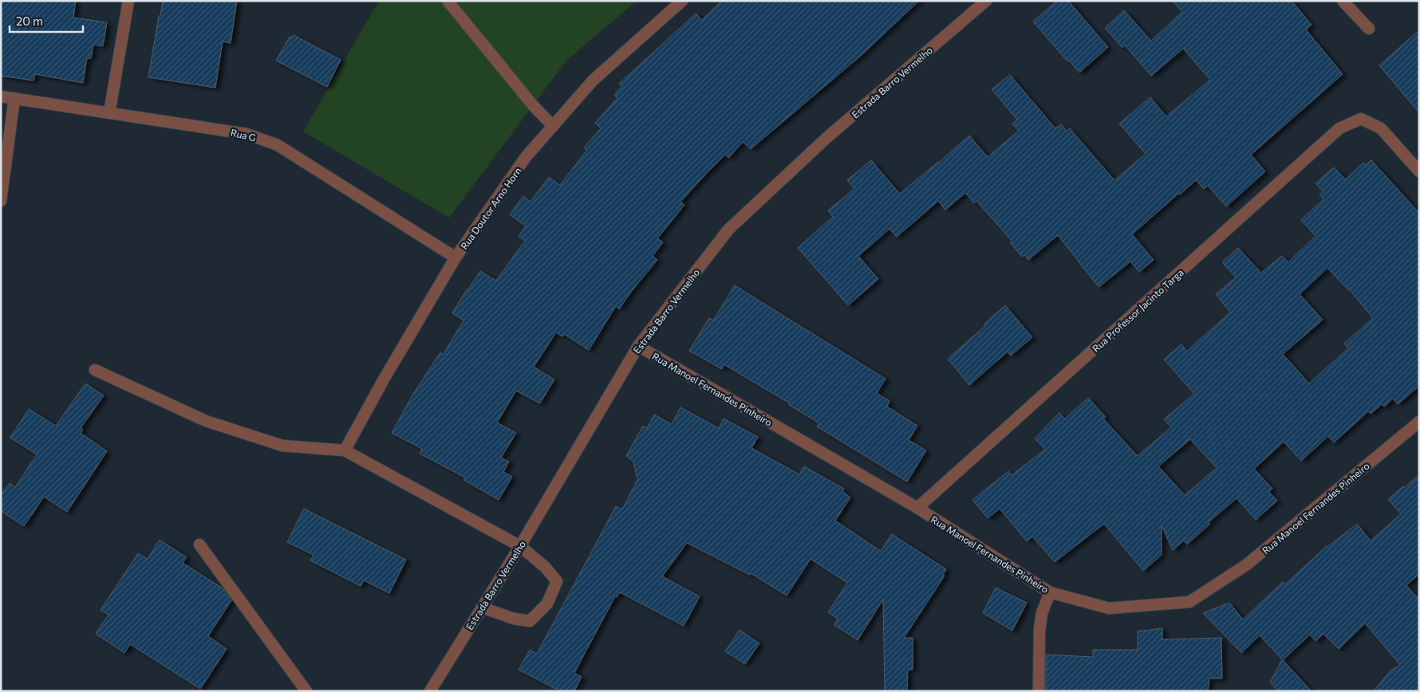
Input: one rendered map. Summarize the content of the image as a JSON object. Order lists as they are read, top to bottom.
{
  "streets": {
    "street": [
      "Estrada Barro Vermelho",
      "Rua G",
      "Rua Doutor Arno Horn",
      "Rua Professor Jacinto Targa",
      "Rua Manoel Fernandes Pinheiro"
    ]
  },
  "crossings": [
    ["Estrada Barro Vermelho", "Rua Manoel Fernandes Pinheiro"],
    ["Rua G", "Rua Doutor Arno Horn"],
    ["Rua Professor Jacinto Targa", "Rua Manoel Fernandes Pinheiro"]
  ],
  "scale_bar": "20 m"
}
